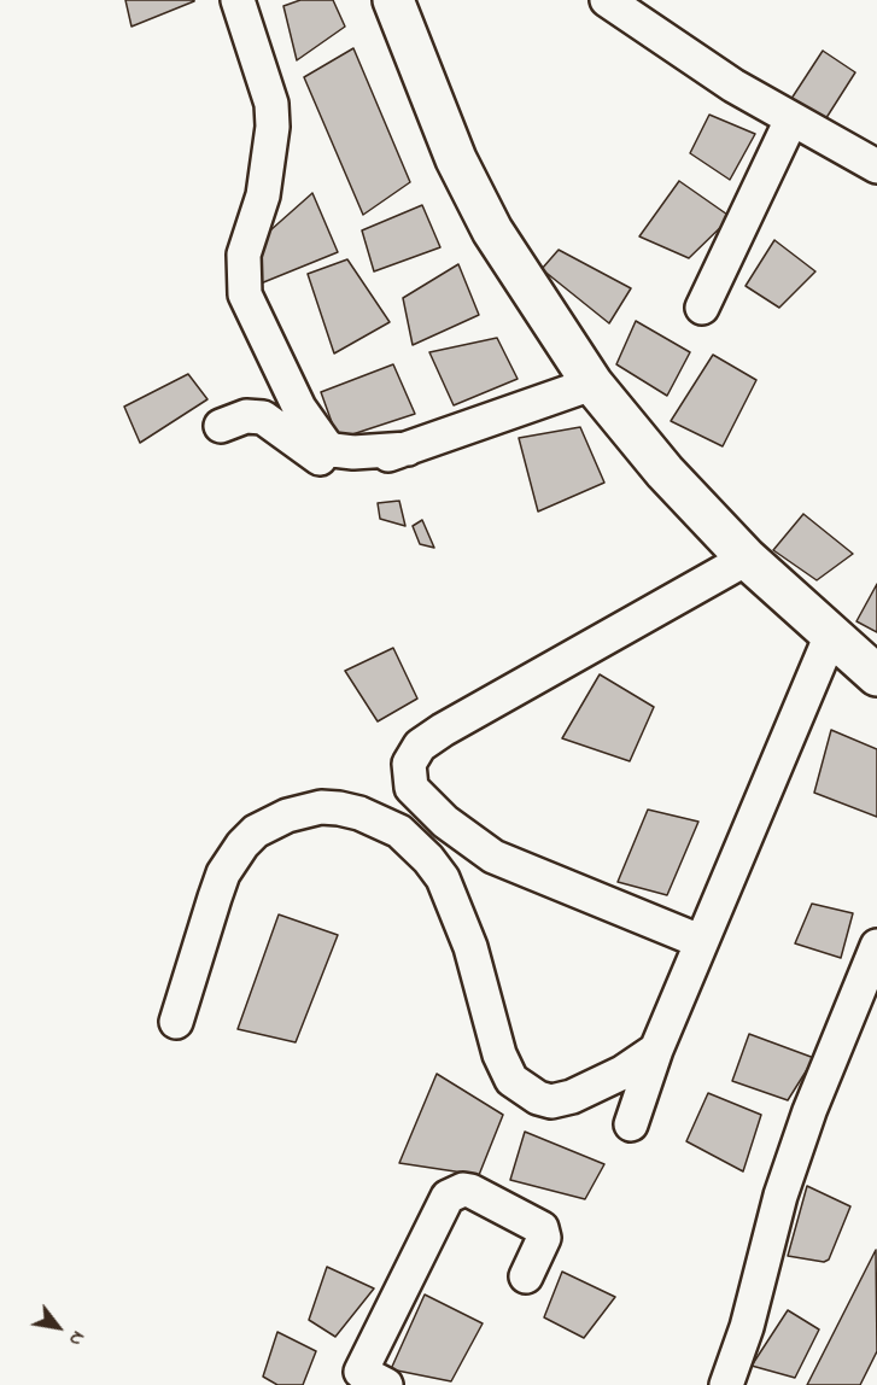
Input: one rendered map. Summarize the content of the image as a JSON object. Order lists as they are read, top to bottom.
{
  "north": "bottom right"
}
